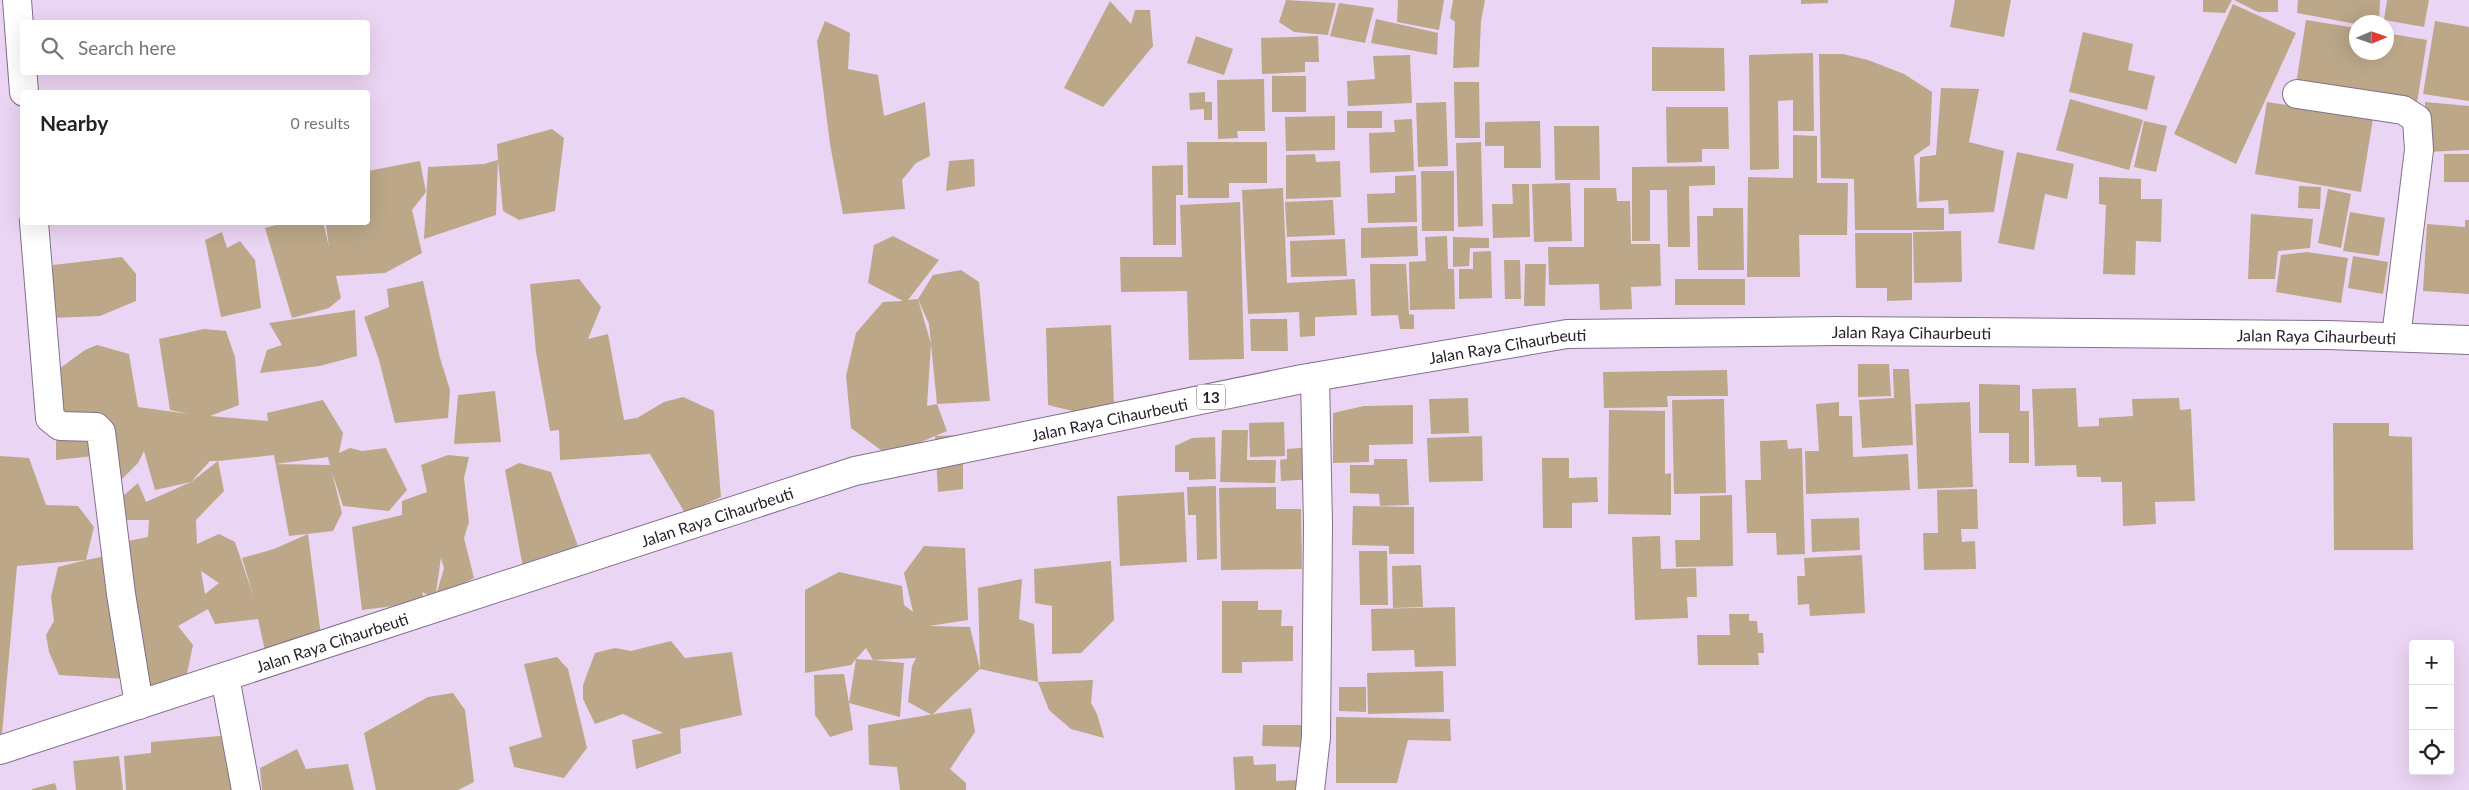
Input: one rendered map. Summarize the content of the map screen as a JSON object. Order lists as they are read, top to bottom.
{
  "streets": {
    "main road": ["Jalan Raya Cihaurbeuti", "13"]
  },
  "north": "right",
  "page": {
    "search": "Search here",
    "heading": ["Nearby", "0 results"],
    "map_buttons": ["+", "−"]
  }
}
